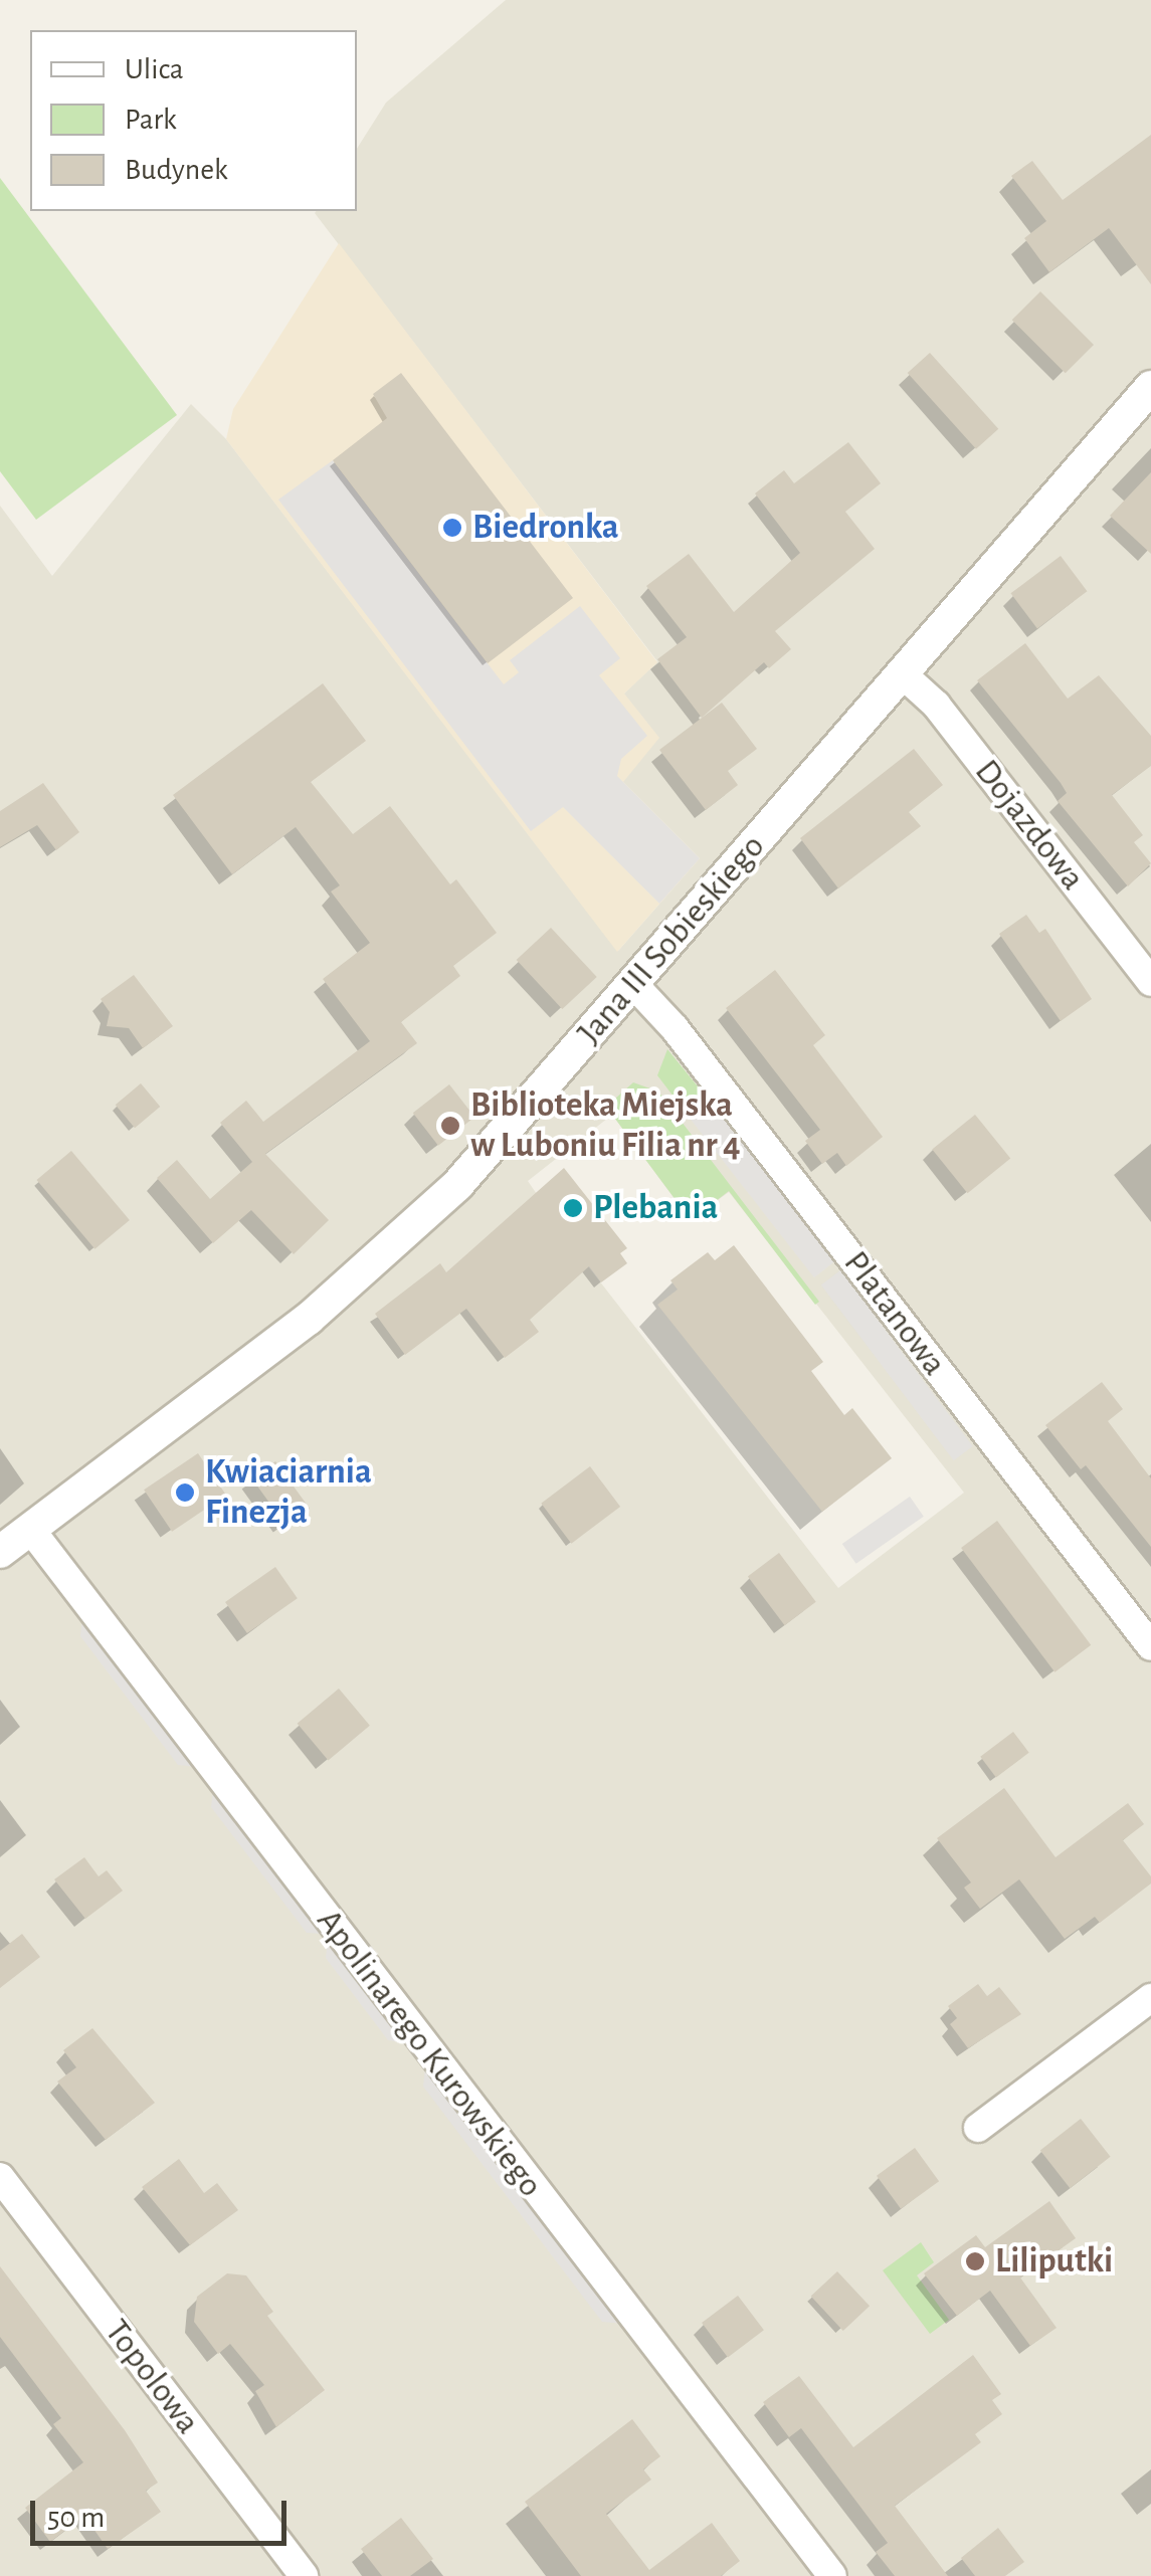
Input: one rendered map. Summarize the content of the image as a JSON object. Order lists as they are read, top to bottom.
{
  "streets": {
    "street": [
      "Dojazdowa",
      "Jana III Sobieskiego",
      "Platanowa",
      "Apolinarego Kurowskiego",
      "Topolowa"
    ]
  },
  "crossings": [
    ["Dojazdowa", "Jana III Sobieskiego"],
    ["Jana III Sobieskiego", "Platanowa"],
    ["Jana III Sobieskiego", "Apolinarego Kurowskiego"]
  ],
  "places": [
    "Biedronka",
    "Biblioteka Miejska w Luboniu Filia nr 4",
    "Plebania",
    "Kwiaciarnia Finezja",
    "Liliputki"
  ],
  "legend": ["Ulica", "Park", "Budynek"],
  "scale_bar": "50 m"
}
